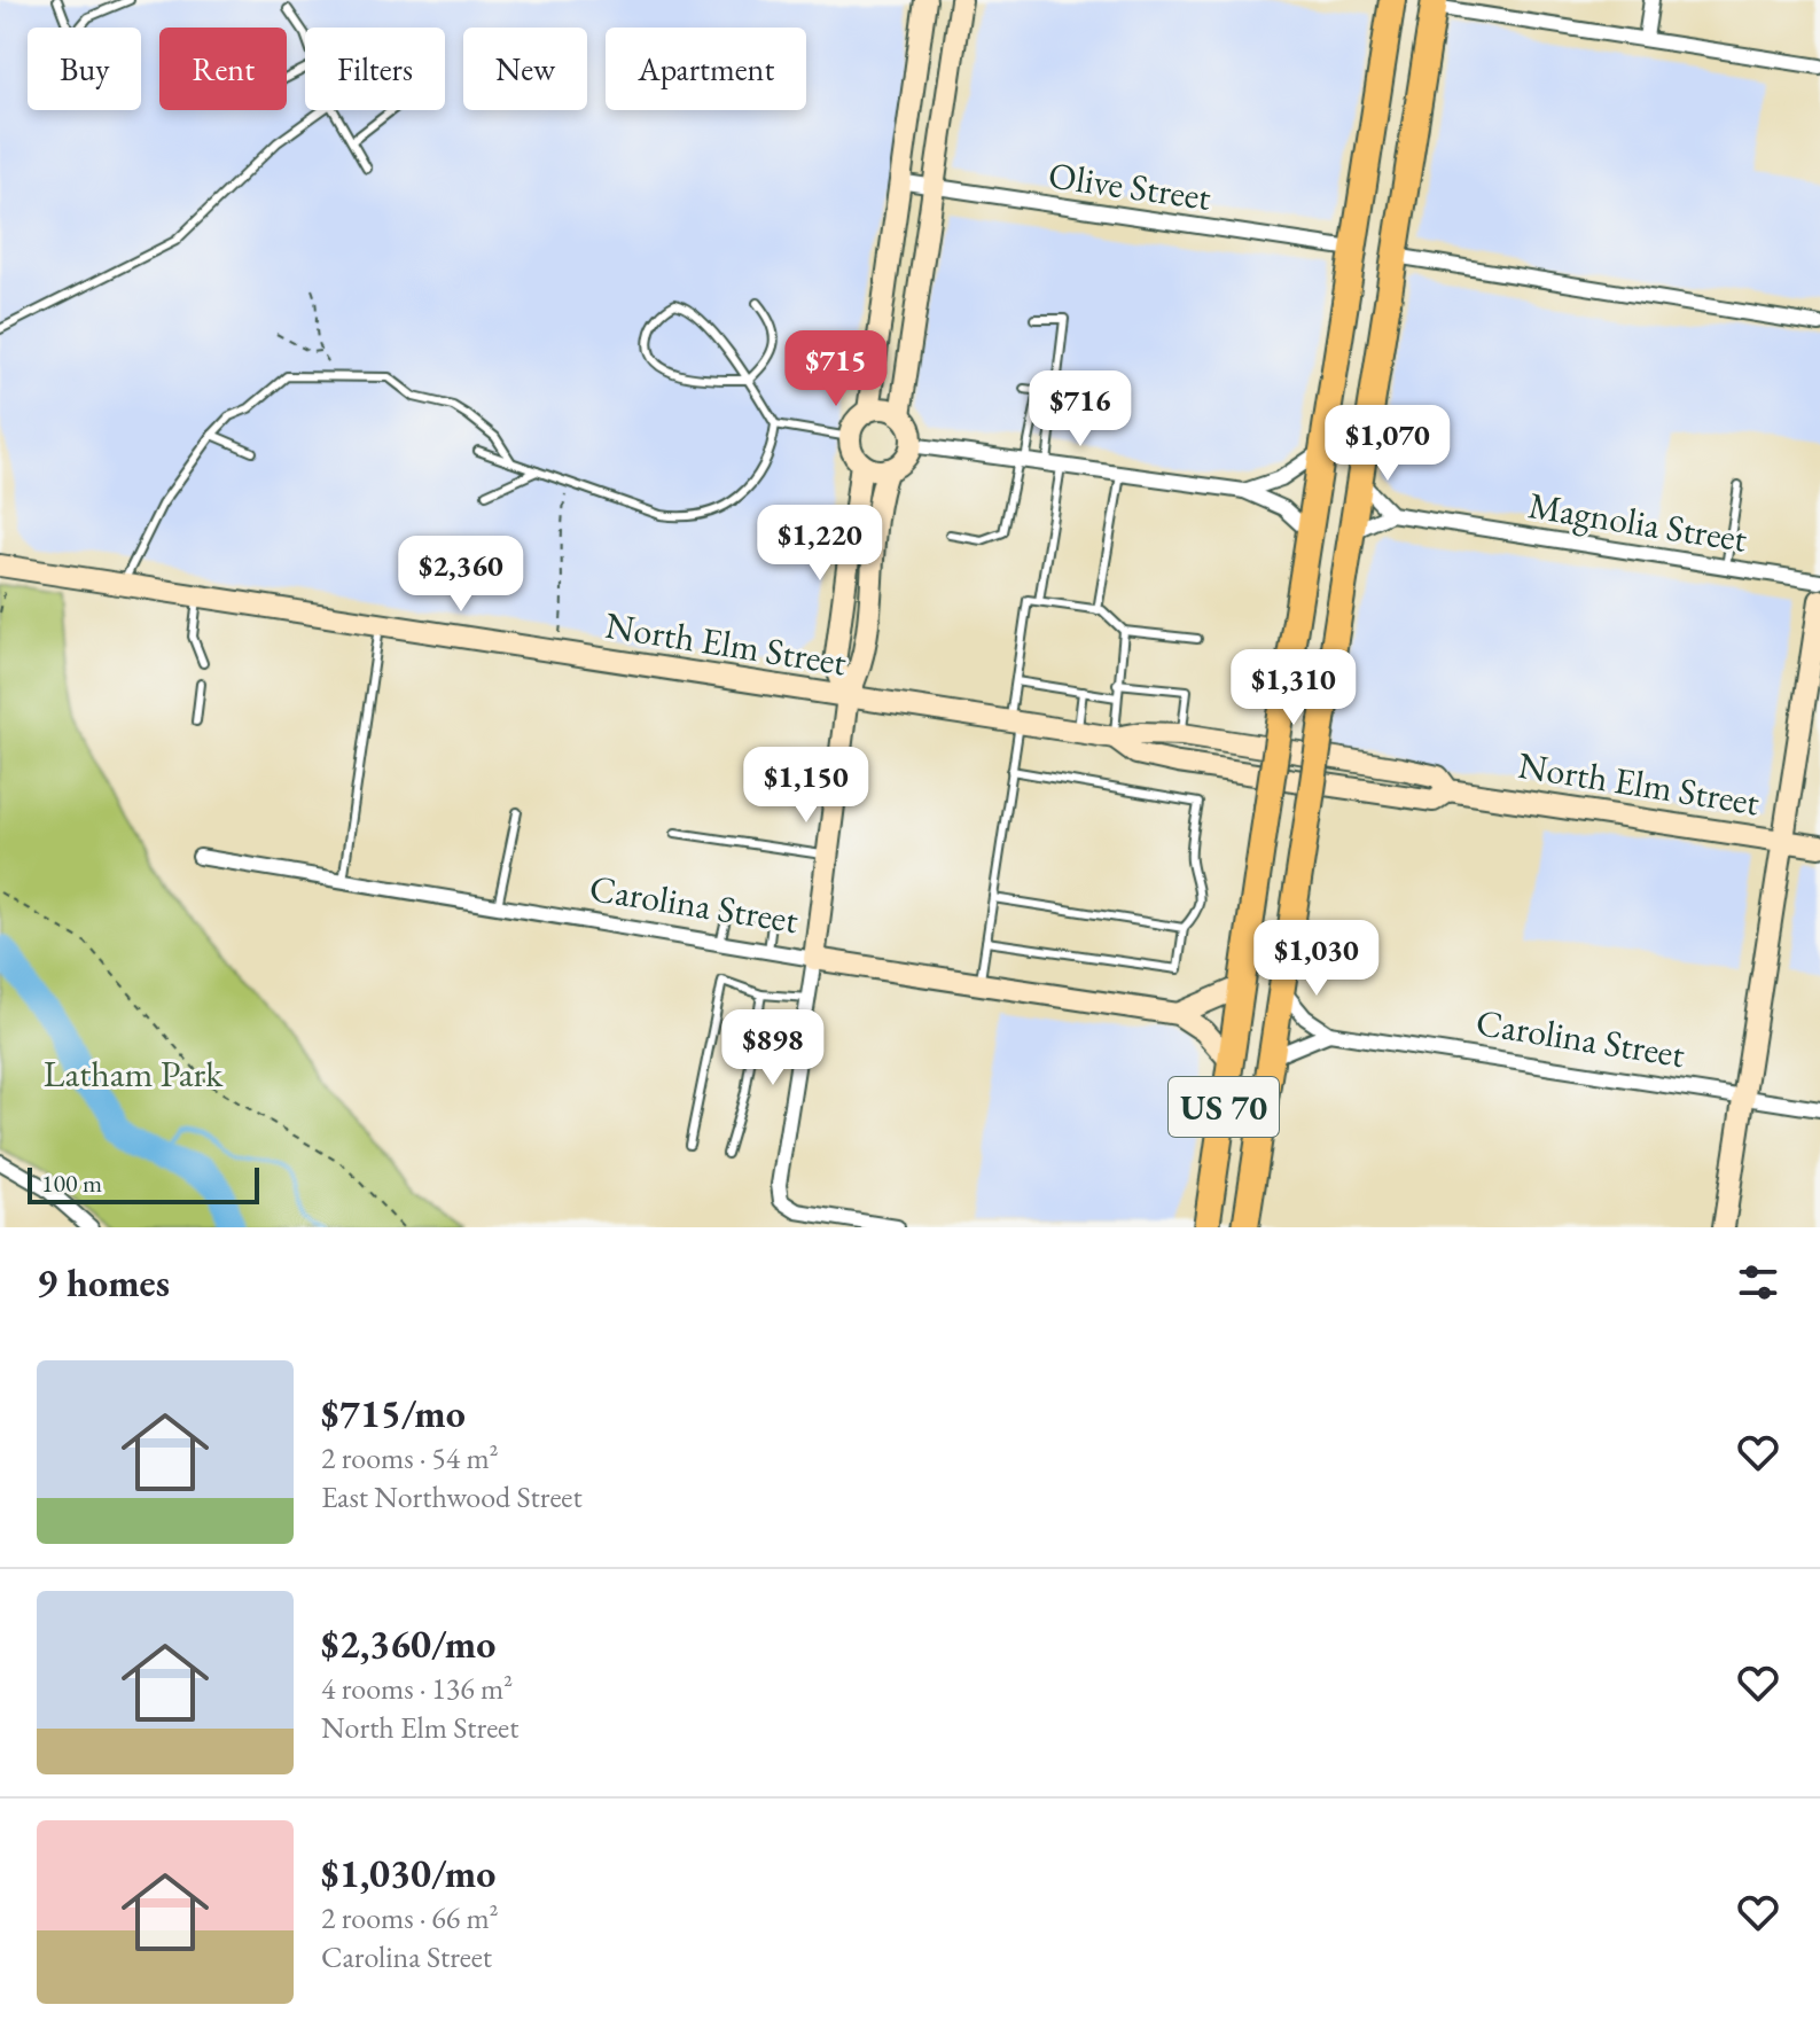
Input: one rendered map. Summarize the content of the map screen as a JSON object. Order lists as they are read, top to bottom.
{
  "streets": {
    "highway": ["US 70"],
    "street": [
      "Olive Street",
      "Magnolia Street",
      "North Elm Street",
      "Carolina Street"
    ]
  },
  "crossings": [
    ["Olive Street", "US 70"],
    ["Carolina Street", "US 70"]
  ],
  "parks": ["Latham Park"],
  "scale_bar": "100 m",
  "page": {
    "chip": [
      "Buy",
      "Rent",
      "Filters",
      "New",
      "Apartment"
    ],
    "price": [
      "$715",
      "$716",
      "$1,070",
      "$1,220",
      "$2,360",
      "$1,310",
      "$1,150",
      "$1,030",
      "$898"
    ],
    "scale": "100 m",
    "heading": "9 homes",
    "list": [
      {
        "name": "$715/mo",
        "note": "2 rooms · 54 m² · East Northwood Street"
      },
      {
        "name": "$2,360/mo",
        "note": "4 rooms · 136 m² · North Elm Street"
      },
      {
        "name": "$1,030/mo",
        "note": "2 rooms · 66 m² · Carolina Street"
      }
    ]
  }
}
